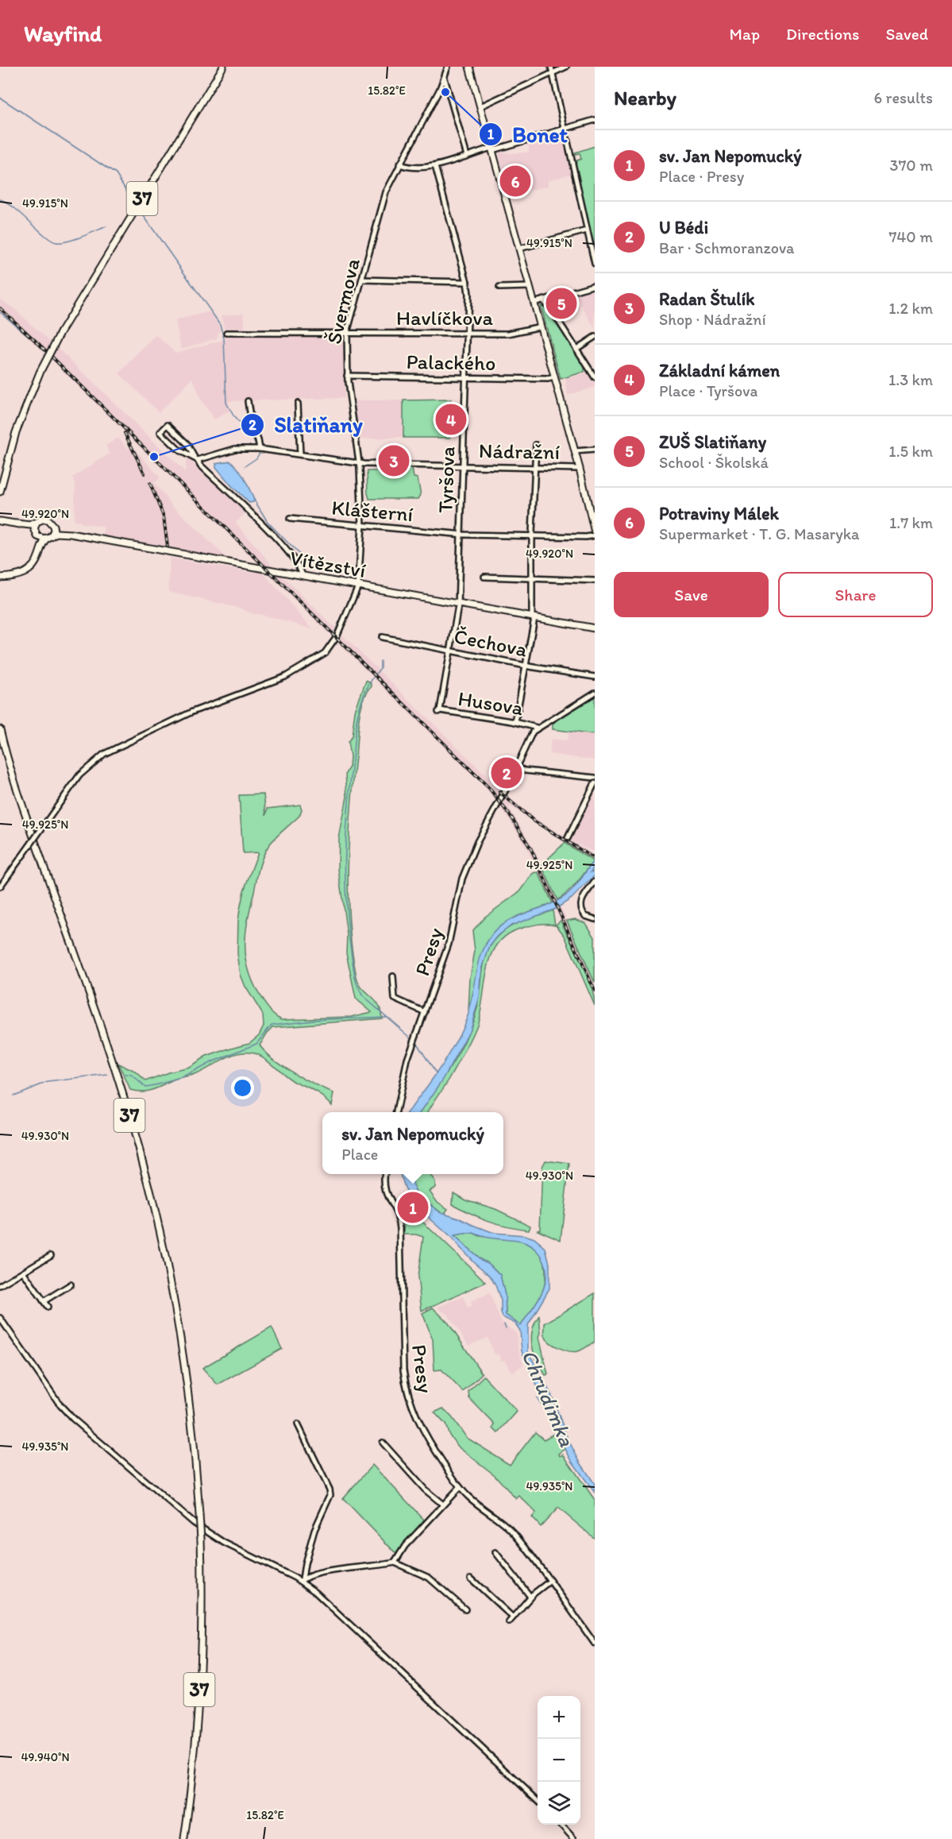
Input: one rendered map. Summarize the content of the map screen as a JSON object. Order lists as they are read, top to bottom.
{
  "streets": {
    "main road": ["37", "Vítězství"],
    "street": [
      "Švermova",
      "Havlíčkova",
      "Palackého",
      "Nádražní",
      "Tyršova",
      "Klášterní",
      "Čechova",
      "Husova",
      "Presy"
    ]
  },
  "crossings": [
    ["Švermova", "Havlíčkova"],
    ["Švermova", "Palackého"],
    ["Švermova", "Nádražní"],
    ["Švermova", "Klášterní"],
    ["Švermova", "Vítězství"],
    ["Havlíčkova", "Tyršova"],
    ["Palackého", "Tyršova"],
    ["Nádražní", "Tyršova"],
    ["Tyršova", "Klášterní"],
    ["Tyršova", "Vítězství"],
    ["Tyršova", "Čechova"],
    ["Tyršova", "Husova"],
    ["Husova", "Presy"]
  ],
  "water": ["Chrudimka"],
  "places": ["Bonet", "Slatiňany"],
  "page": {
    "header": "Wayfind",
    "nav": ["Map", "Directions", "Saved"],
    "heading": ["Nearby", "6 results"],
    "list": [
      {
        "mark": "1",
        "name": "sv. Jan Nepomucký",
        "note": "Place · Presy",
        "value": "370 m"
      },
      {
        "mark": "2",
        "name": "U Bédi",
        "note": "Bar · Schmoranzova",
        "value": "740 m"
      },
      {
        "mark": "3",
        "name": "Radan Štulík",
        "note": "Shop · Nádražní",
        "value": "1.2 km"
      },
      {
        "mark": "4",
        "name": "Základní kámen",
        "note": "Place · Tyršova",
        "value": "1.3 km"
      },
      {
        "mark": "5",
        "name": "ZUŠ Slatiňany",
        "note": "School · Školská",
        "value": "1.5 km"
      },
      {
        "mark": "6",
        "name": "Potraviny Málek",
        "note": "Supermarket · T. G. Masaryka",
        "value": "1.7 km"
      }
    ],
    "pins": [
      "6",
      "5",
      "4",
      "3",
      "2",
      "1"
    ],
    "buttons": ["Save", "Share"],
    "popup": ["sv. Jan Nepomucký", "Place"],
    "map_buttons": ["+", "−"]
  },
  "coordinates": [
    "15.82°E",
    "49.915°N",
    "49.920°N",
    "49.925°N",
    "49.930°N",
    "49.935°N",
    "49.940°N"
  ]
}
